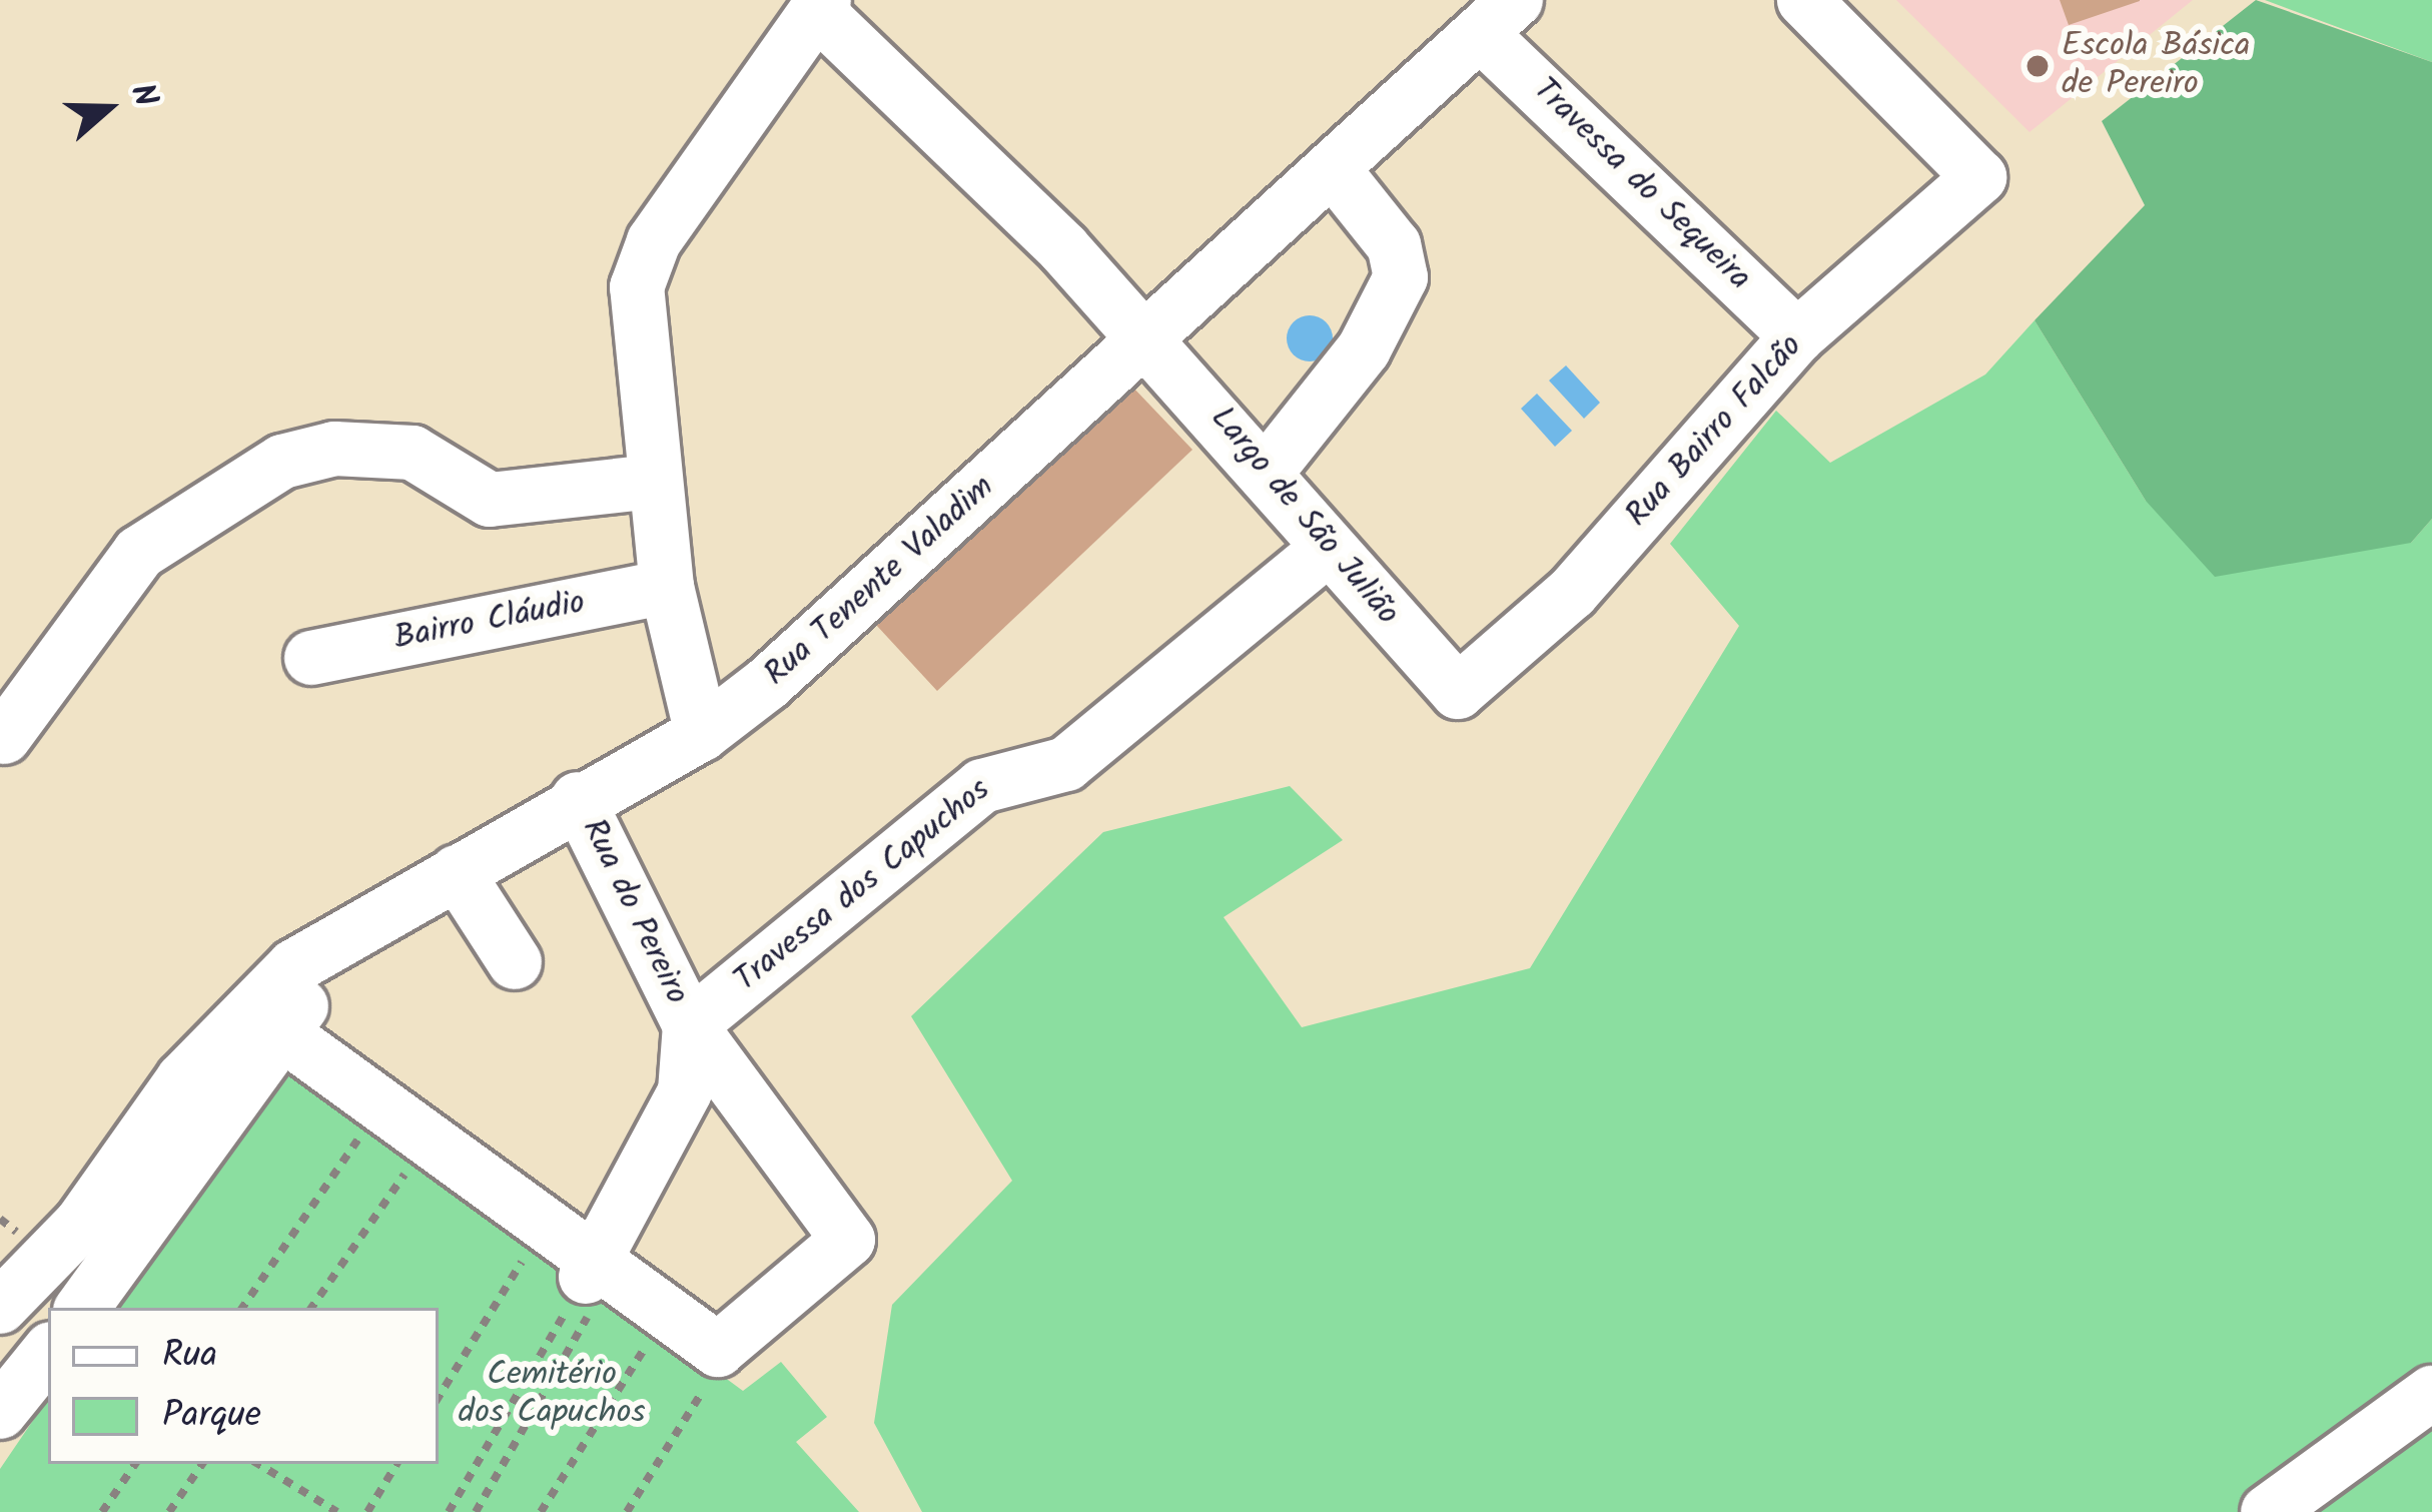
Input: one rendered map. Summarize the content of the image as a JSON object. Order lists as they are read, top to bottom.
{
  "streets": {
    "street": [
      "Travessa do Sequeira",
      "Rua Bairro Falcão",
      "Largo de São Julião",
      "Rua Tenente Valadim",
      "Bairro Cláudio",
      "Travessa dos Capuchos",
      "Rua do Pereiro"
    ]
  },
  "crossings": [
    ["Travessa do Sequeira", "Rua Bairro Falcão"],
    ["Travessa do Sequeira", "Rua Tenente Valadim"],
    ["Rua Bairro Falcão", "Largo de São Julião"],
    ["Largo de São Julião", "Rua Tenente Valadim"],
    ["Largo de São Julião", "Travessa dos Capuchos"],
    ["Rua Tenente Valadim", "Rua do Pereiro"],
    ["Travessa dos Capuchos", "Rua do Pereiro"]
  ],
  "parks": ["Cemitério dos Capuchos"],
  "places": ["Escola Básica de Pereiro"],
  "legend": ["Rua", "Parque"],
  "north": "right"
}
